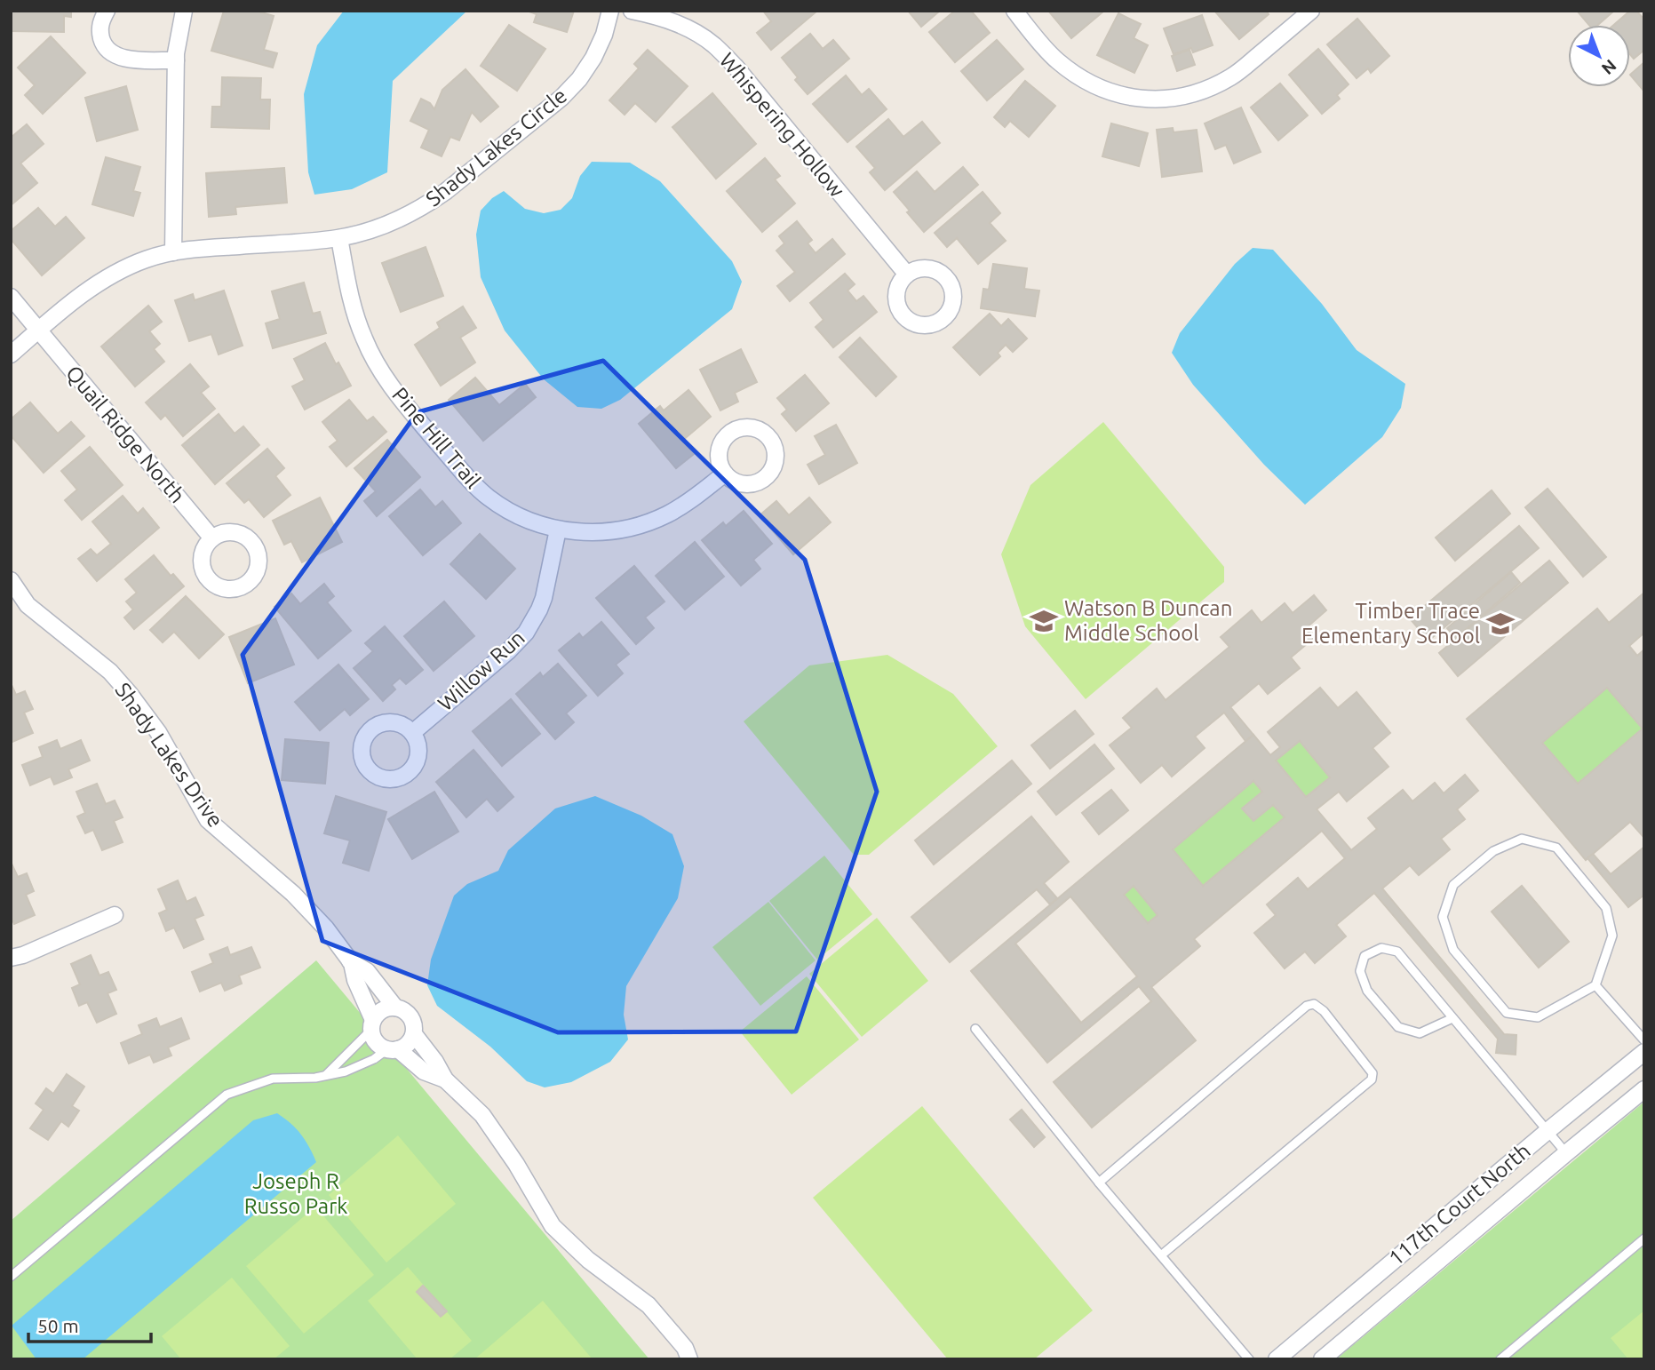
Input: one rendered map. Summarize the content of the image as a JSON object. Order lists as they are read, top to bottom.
{
  "streets": {
    "street": [
      "Whispering Hollow",
      "Shady Lakes Circle",
      "Quail Ridge North",
      "Pine Hill Trail",
      "Willow Run",
      "Shady Lakes Drive",
      "117th Court North"
    ]
  },
  "crossings": [
    ["Shady Lakes Circle", "Pine Hill Trail"],
    ["Pine Hill Trail", "Willow Run"]
  ],
  "parks": ["Joseph R Russo Park"],
  "places": {
    "school or university": ["Watson B Duncan Middle School", "Timber Trace Elementary School"]
  },
  "scale_bar": "50 m",
  "north": "bottom right"
}
